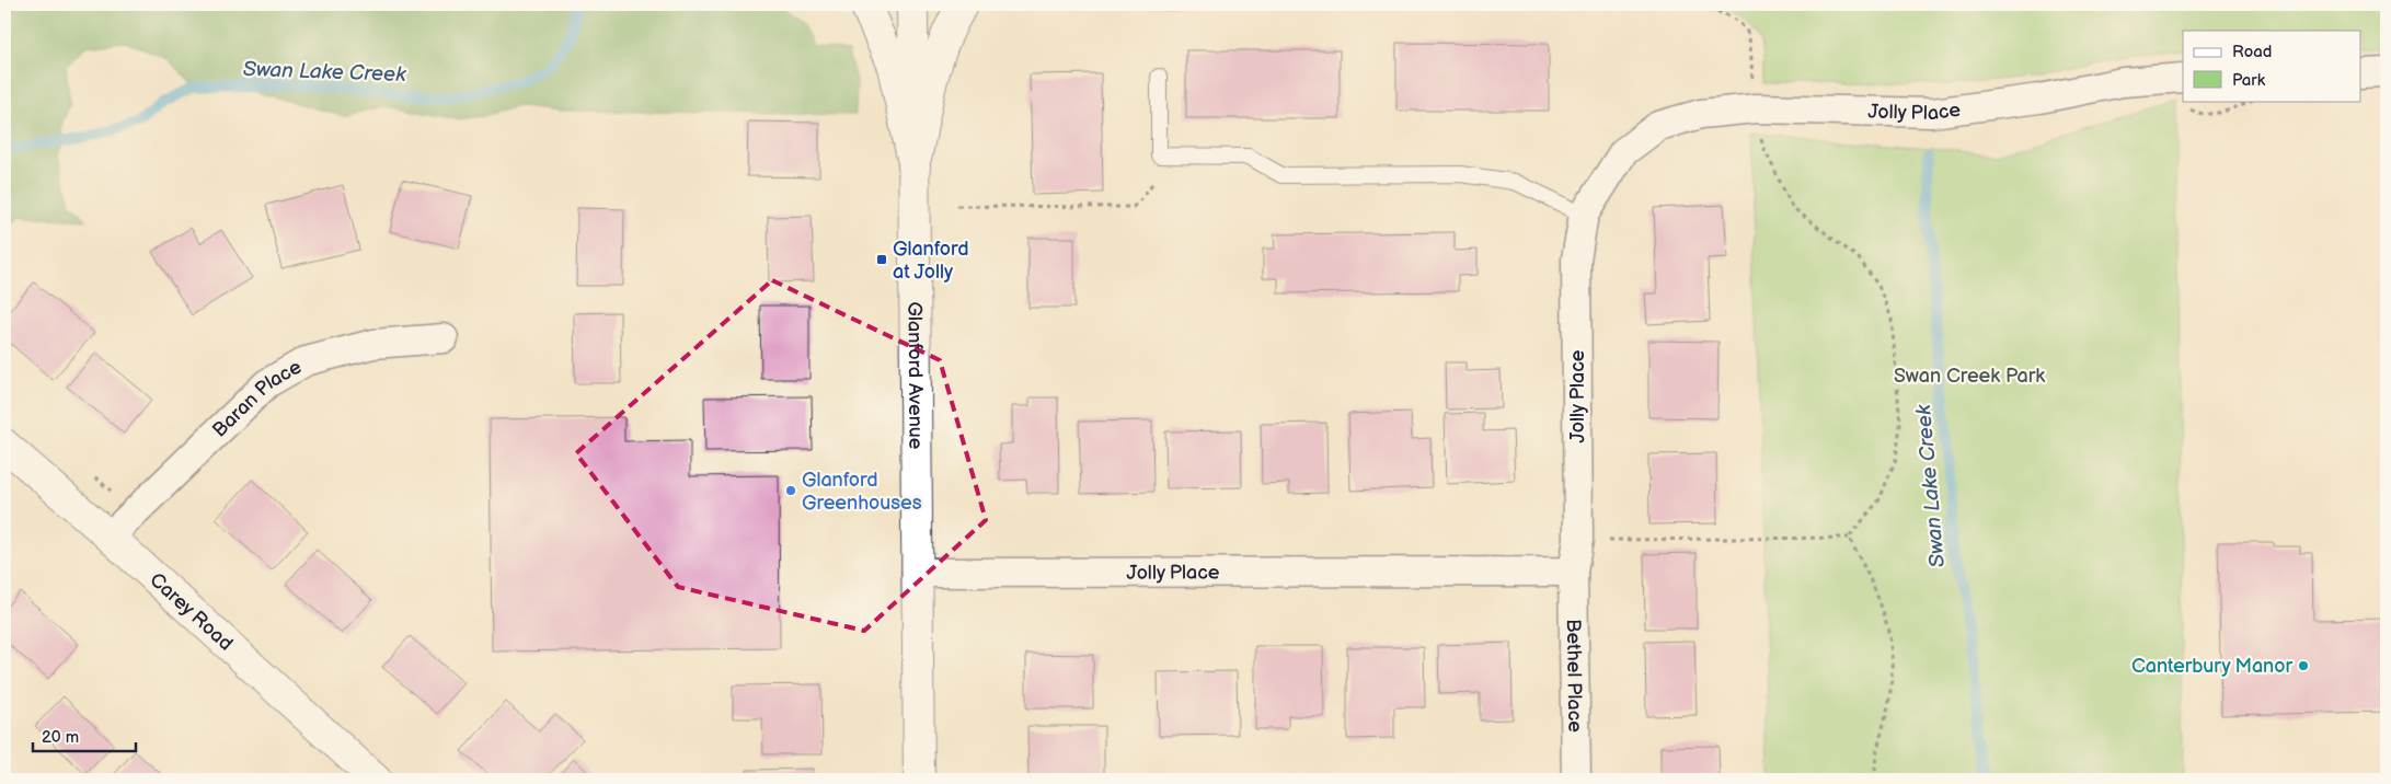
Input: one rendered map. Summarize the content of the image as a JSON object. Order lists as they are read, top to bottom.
{
  "streets": {
    "main road": ["Glanford Avenue", "Carey Road"],
    "street": ["Jolly Place", "Baran Place", "Bethel Place"]
  },
  "crossings": [
    ["Jolly Place", "Glanford Avenue"],
    ["Jolly Place", "Bethel Place"],
    ["Baran Place", "Carey Road"]
  ],
  "water": ["Swan Lake Creek"],
  "parks": ["Swan Creek Park"],
  "places": {
    "transit": ["Glanford at Jolly"],
    "other": ["Glanford Greenhouses", "Canterbury Manor"]
  },
  "legend": ["Road", "Park"],
  "scale_bar": "20 m"
}
